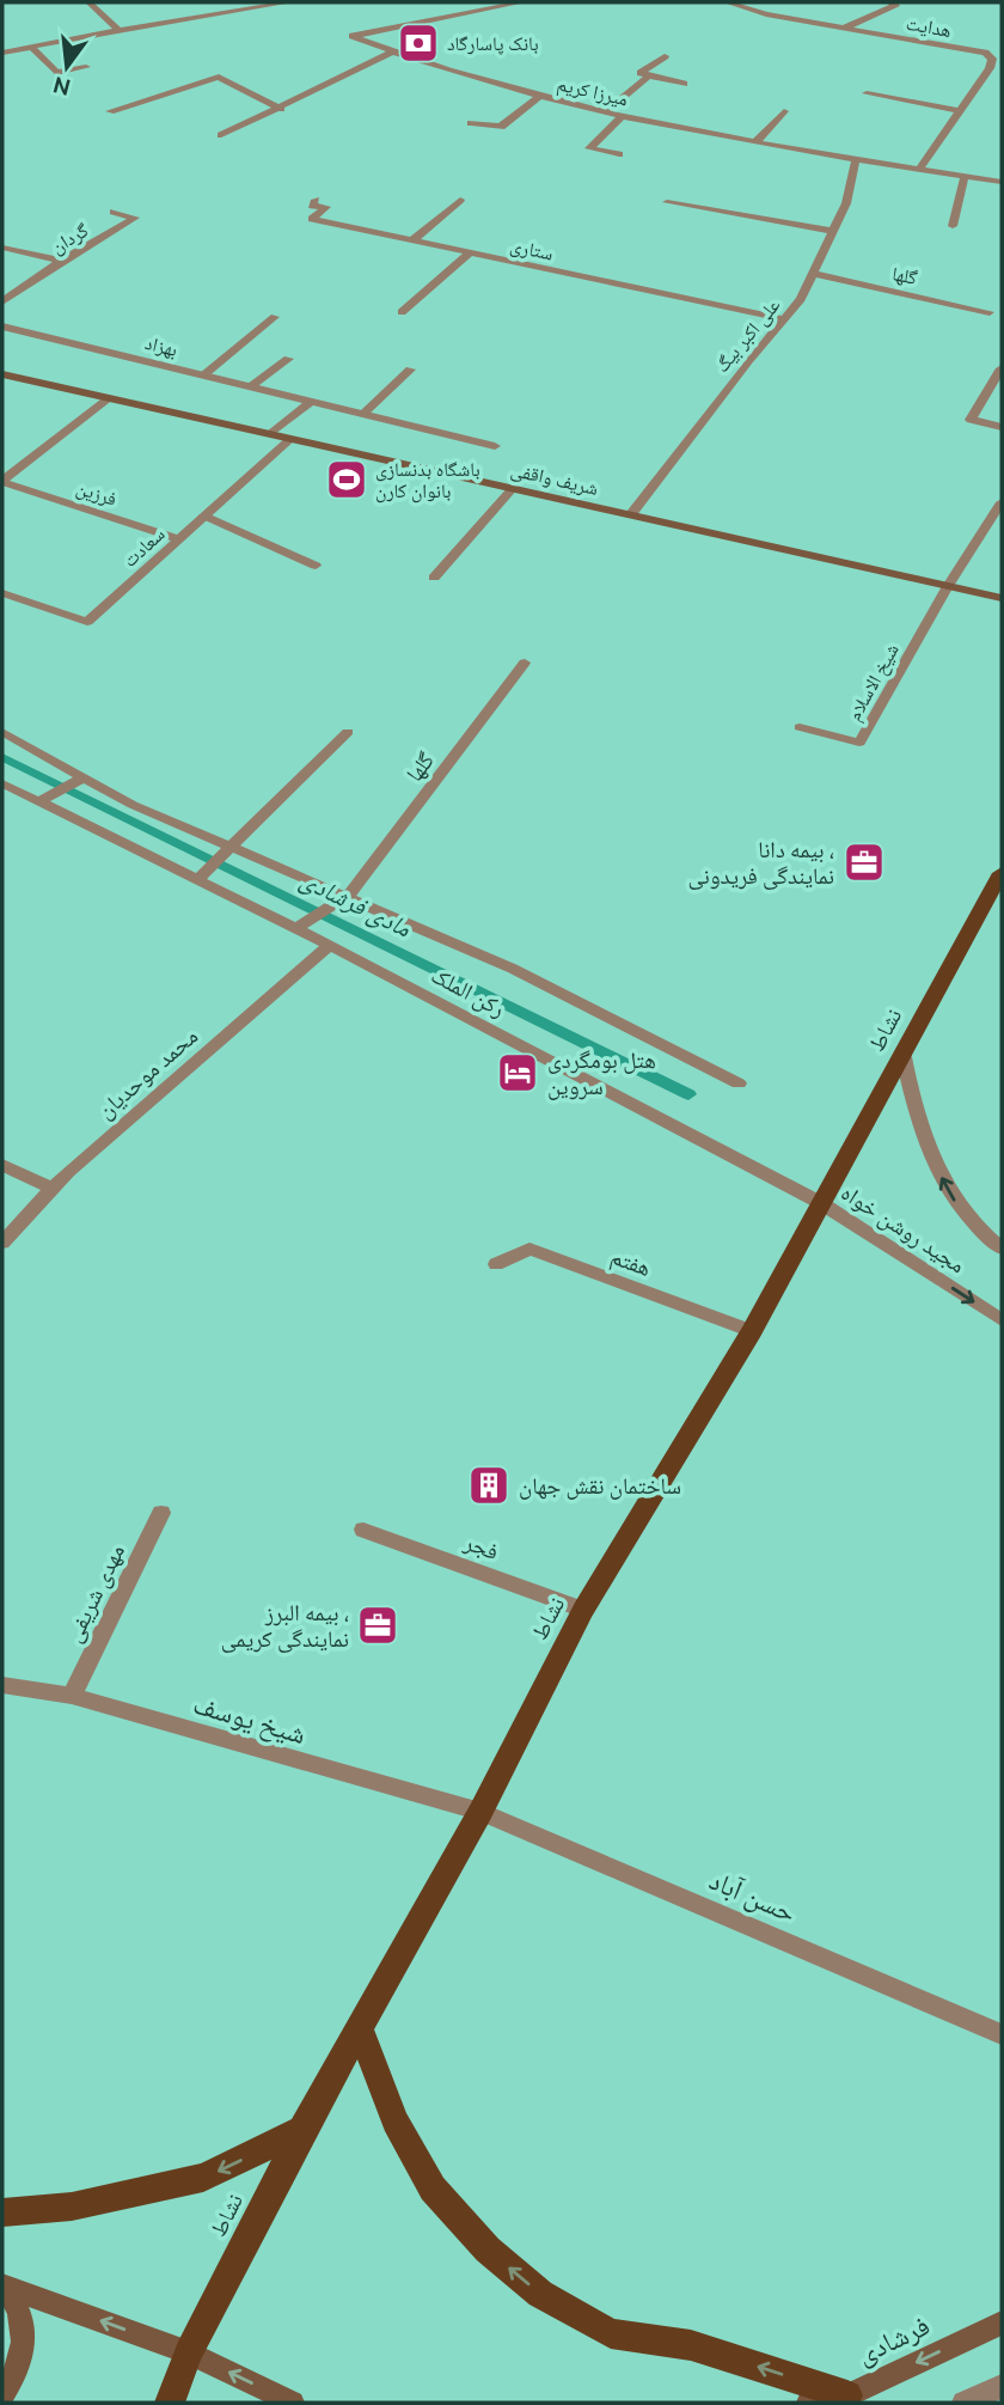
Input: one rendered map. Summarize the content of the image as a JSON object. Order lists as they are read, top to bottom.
{
  "streets": {
    "main road": ["شریف واقفی", "نشاط", "فرشادی"],
    "street": [
      "هدایت",
      "میرزا کریم",
      "گردان",
      "ستاری",
      "گلها",
      "علی اکبر بیگ",
      "بهزاد",
      "فرزین",
      "سعادت",
      "شیخ الاسلام",
      "رکن الملک",
      "محمد موحدیان",
      "مجید روشن خواه",
      "هفتم",
      "فجر",
      "مهدی شریفی",
      "شیخ یوسف",
      "حسن آباد"
    ]
  },
  "crossings": [
    ["میرزا کریم", "علی اکبر بیگ"],
    ["ستاری", "علی اکبر بیگ"],
    ["گلها", "علی اکبر بیگ"],
    ["گلها", "رکن الملک"],
    ["علی اکبر بیگ", "شریف واقفی"],
    ["شریف واقفی", "فرزین"],
    ["شریف واقفی", "سعادت"],
    ["شریف واقفی", "شیخ الاسلام"],
    ["فرزین", "سعادت"],
    ["رکن الملک", "نشاط"],
    ["رکن الملک", "محمد موحدیان"],
    ["رکن الملک", "مجید روشن خواه"],
    ["نشاط", "مجید روشن خواه"],
    ["نشاط", "هفتم"],
    ["نشاط", "فجر"],
    ["نشاط", "شیخ یوسف"],
    ["نشاط", "حسن آباد"],
    ["مهدی شریفی", "شیخ یوسف"],
    ["شیخ یوسف", "حسن آباد"]
  ],
  "one_way": ["فرشادی"],
  "water": ["مادی فرشادی"],
  "places": {
    "bank": ["بانک پاسارگاد"],
    "sports": ["باشگاه بدنسازی بانوان کارن"],
    "office": ["بیمه دانا ، نمایندگی فریدونی", "بیمه البرز ، نمایندگی کریمی"],
    "hotel": ["هتل بومگردی سروین"],
    "building": ["ساختمان نقش جهان"]
  },
  "north": "bottom"
}
